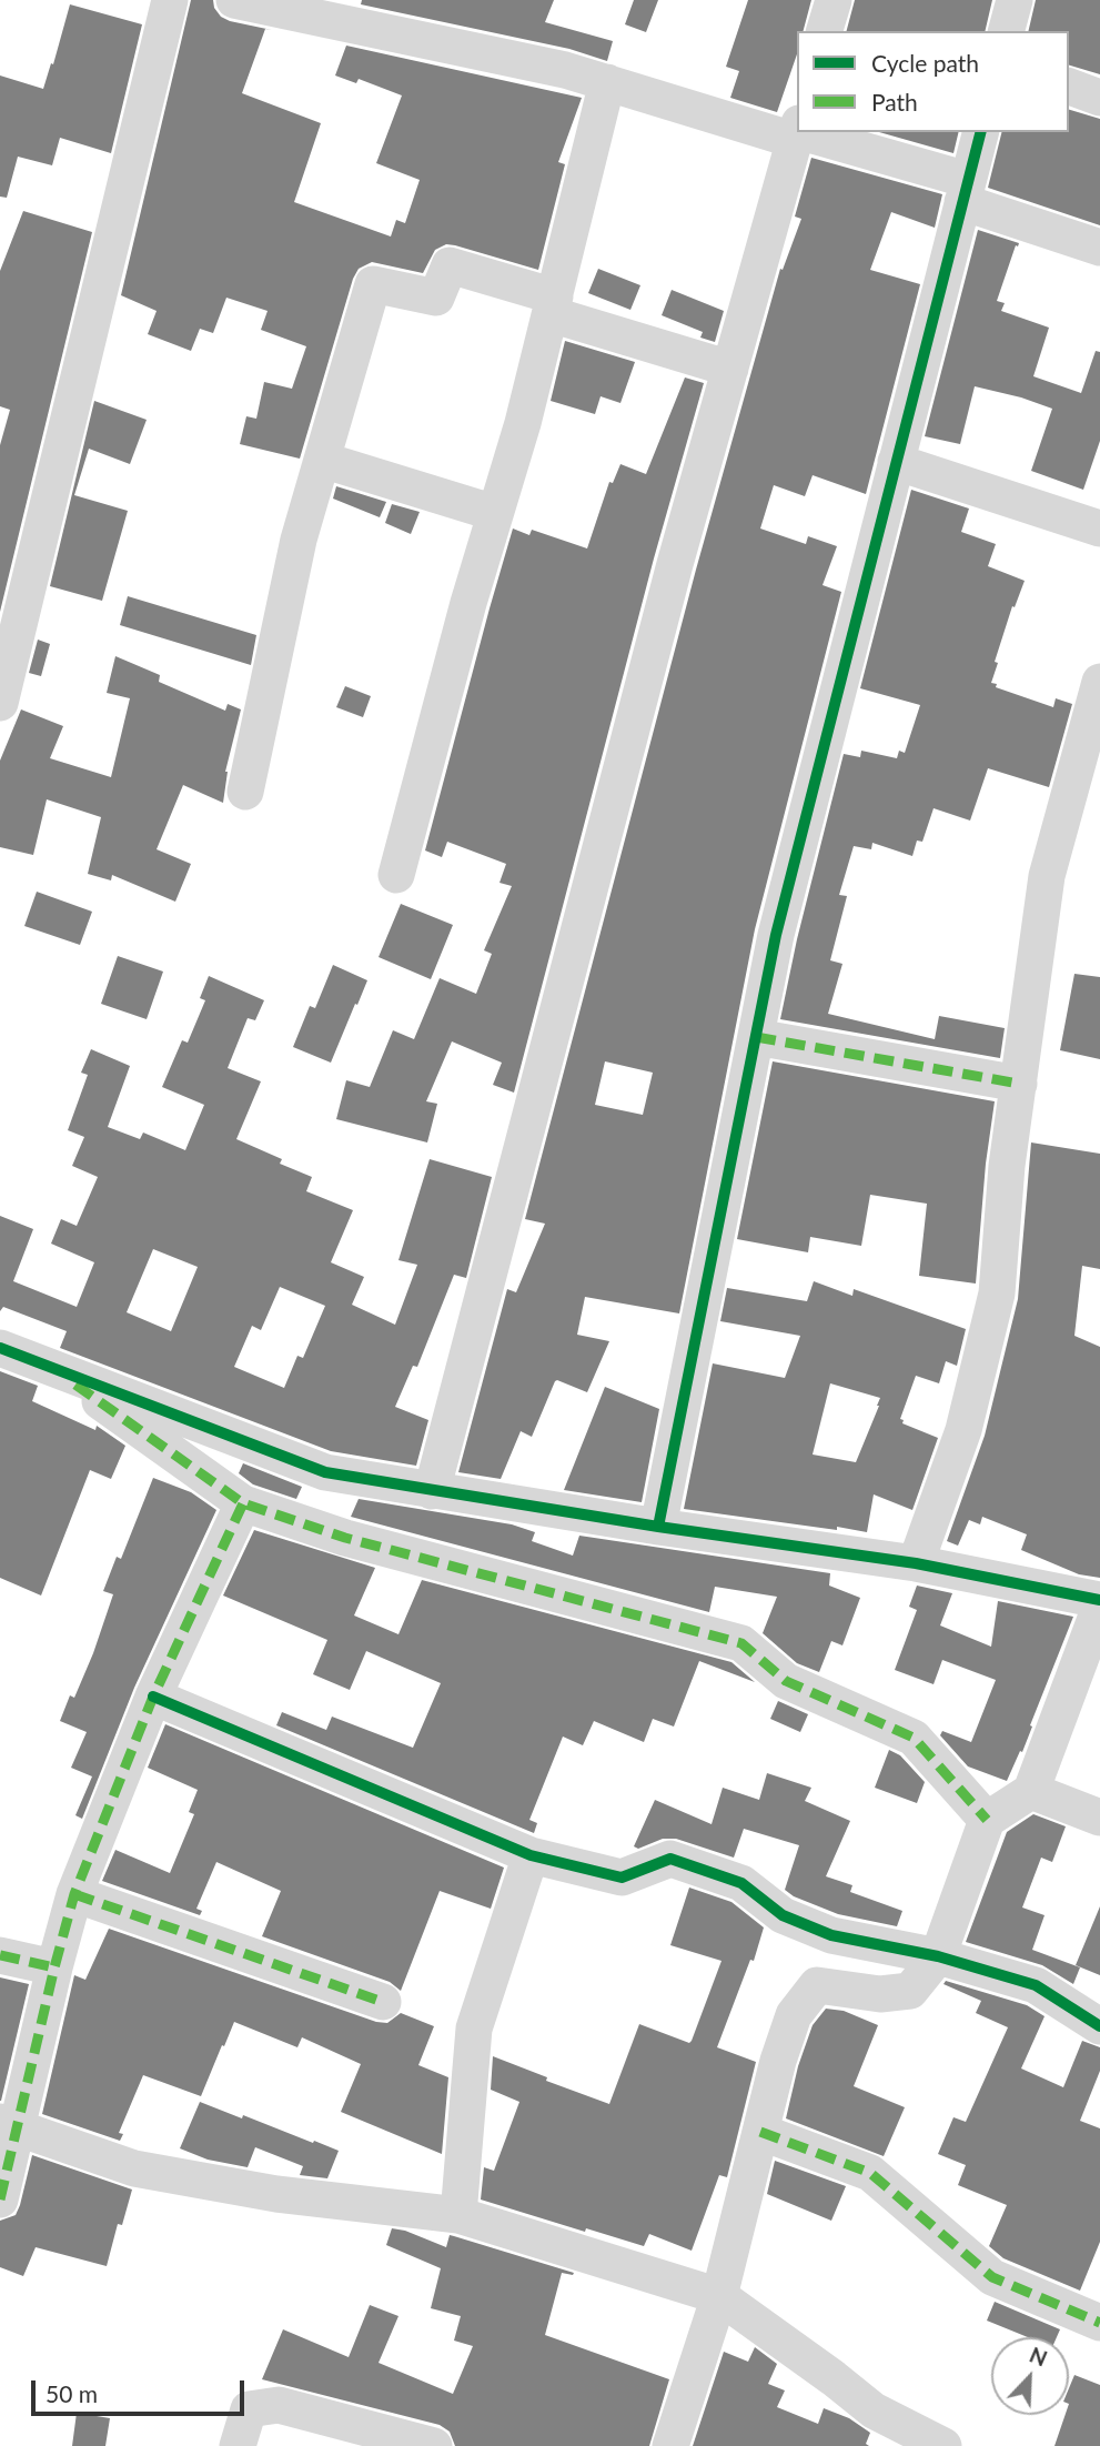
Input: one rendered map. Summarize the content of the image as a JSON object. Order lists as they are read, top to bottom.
{
  "legend": ["Cycle path", "Path"],
  "scale_bar": "50 m",
  "north": "top right"
}
